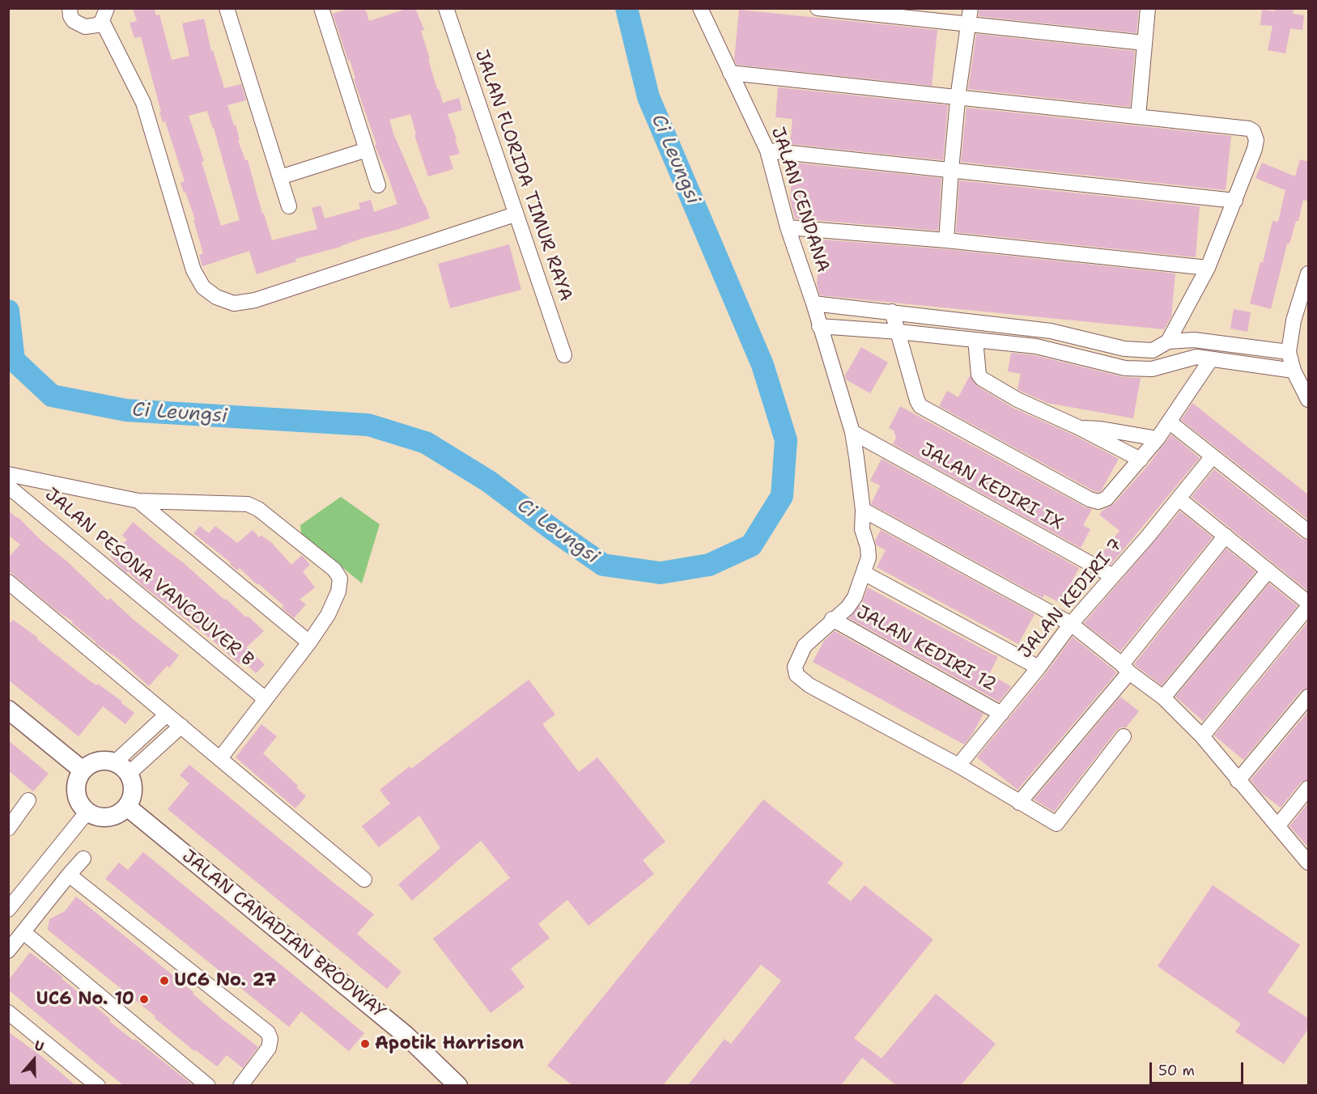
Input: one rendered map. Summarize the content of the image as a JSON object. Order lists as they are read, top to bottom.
{
  "streets": {
    "street": [
      "JALAN FLORIDA TIMUR RAYA",
      "JALAN CENDANA",
      "JALAN KEDIRI IX",
      "JALAN PESONA VANCOUVER B",
      "JALAN KEDIRI 7",
      "JALAN KEDIRI 12",
      "JALAN CANADIAN BRODWAY"
    ]
  },
  "crossings": [
    ["JALAN CENDANA", "JALAN KEDIRI IX"],
    ["JALAN CENDANA", "JALAN KEDIRI 7"],
    ["JALAN CENDANA", "JALAN KEDIRI 12"],
    ["JALAN KEDIRI IX", "JALAN KEDIRI 7"],
    ["JALAN KEDIRI 7", "JALAN KEDIRI 12"]
  ],
  "water": ["Ci Leungsi"],
  "places": ["UC6 No. 27", "UC6 No. 10", "Apotik Harrison"],
  "scale_bar": "50 m",
  "north": "top"
}
